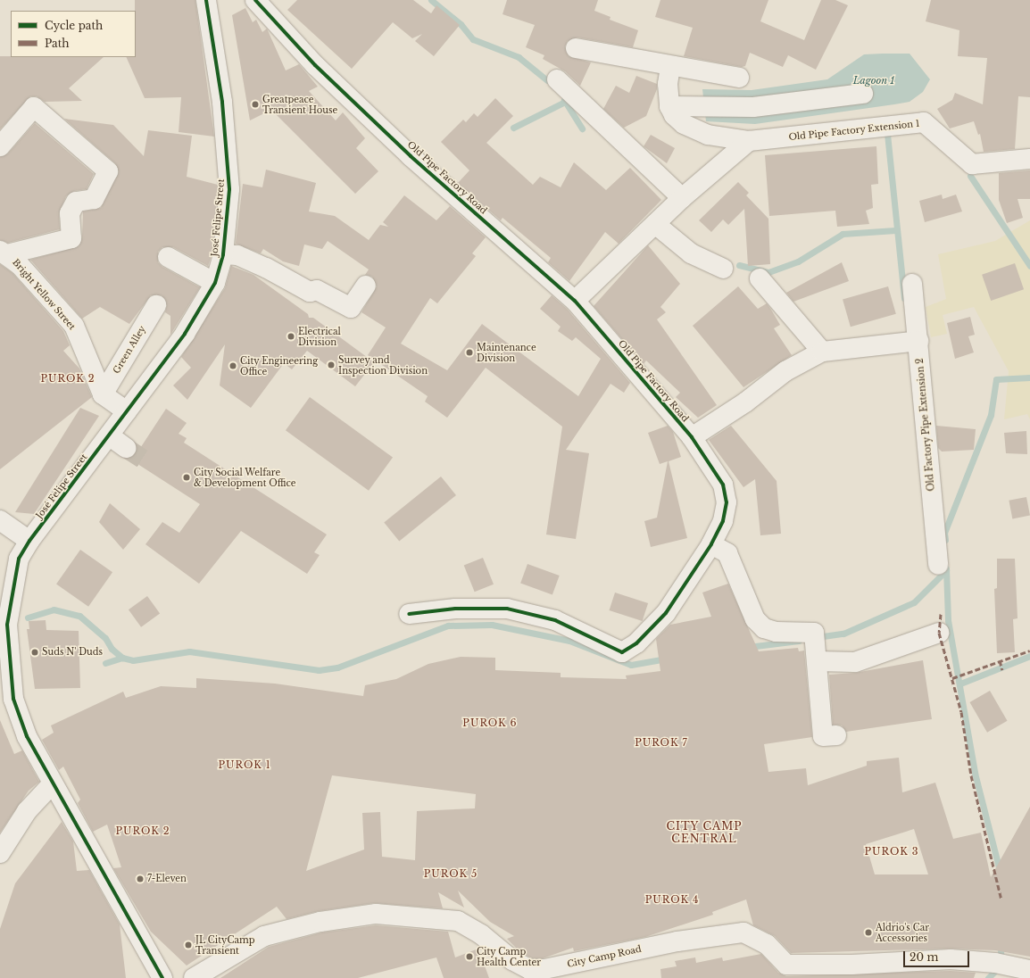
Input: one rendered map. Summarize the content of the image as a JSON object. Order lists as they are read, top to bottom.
{
  "streets": {
    "street": [
      "Old Pipe Factory Extension 1",
      "Old Pipe Factory Road",
      "José Felipe Street",
      "Bright Yellow Street",
      "Green Alley",
      "Old Factory Pipe Extension 2",
      "City Camp Road"
    ]
  },
  "crossings": [
    ["Bright Yellow Street", "Green Alley"]
  ],
  "districts": [
    "PUROK 2",
    "PUROK 6",
    "PUROK 7",
    "PUROK 1",
    "CITY CAMP CENTRAL",
    "PUROK 2",
    "PUROK 3",
    "PUROK 5",
    "PUROK 4"
  ],
  "water": ["Lagoon 1"],
  "places": [
    "Greatpeace Transient House",
    "Electrical Division",
    "Maintenance Division",
    "Survey and Inspection Division",
    "City Engineering Office",
    "City Social Welfare & Development Office",
    "Suds N' Duds",
    "7-Eleven",
    "Aldrio's Car Accessories",
    "JL CityCamp Transient",
    "City Camp Health Center"
  ],
  "legend": ["Cycle path", "Path"],
  "scale_bar": "20 m"
}
